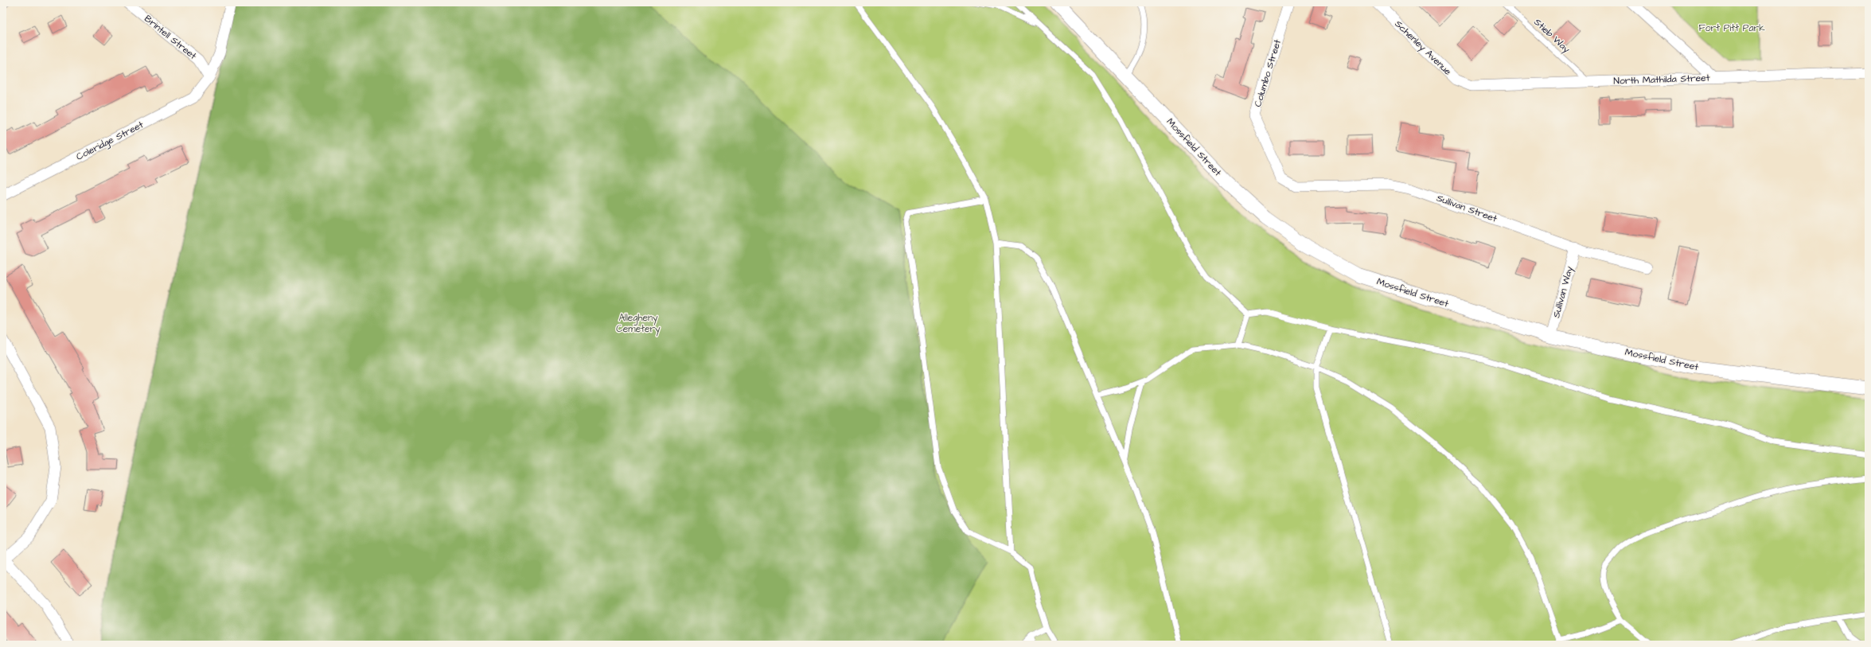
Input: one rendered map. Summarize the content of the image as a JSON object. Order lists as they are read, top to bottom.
{
  "streets": {
    "street": [
      "Brintell Street",
      "Schenley Avenue",
      "Columbo Street",
      "North Mathilda Street",
      "Coleridge Street",
      "Mossfield Street",
      "Sullivan Street",
      "Sullivan Way"
    ],
    "lane": ["Stieb Way"]
  },
  "crossings": [
    ["Stieb Way", "North Mathilda Street"],
    ["Brintell Street", "Coleridge Street"],
    ["Schenley Avenue", "North Mathilda Street"],
    ["Columbo Street", "Sullivan Street"],
    ["Mossfield Street", "Sullivan Way"],
    ["Sullivan Street", "Sullivan Way"]
  ],
  "parks": ["Fort Pitt Park", "Allegheny Cemetery"]
}
